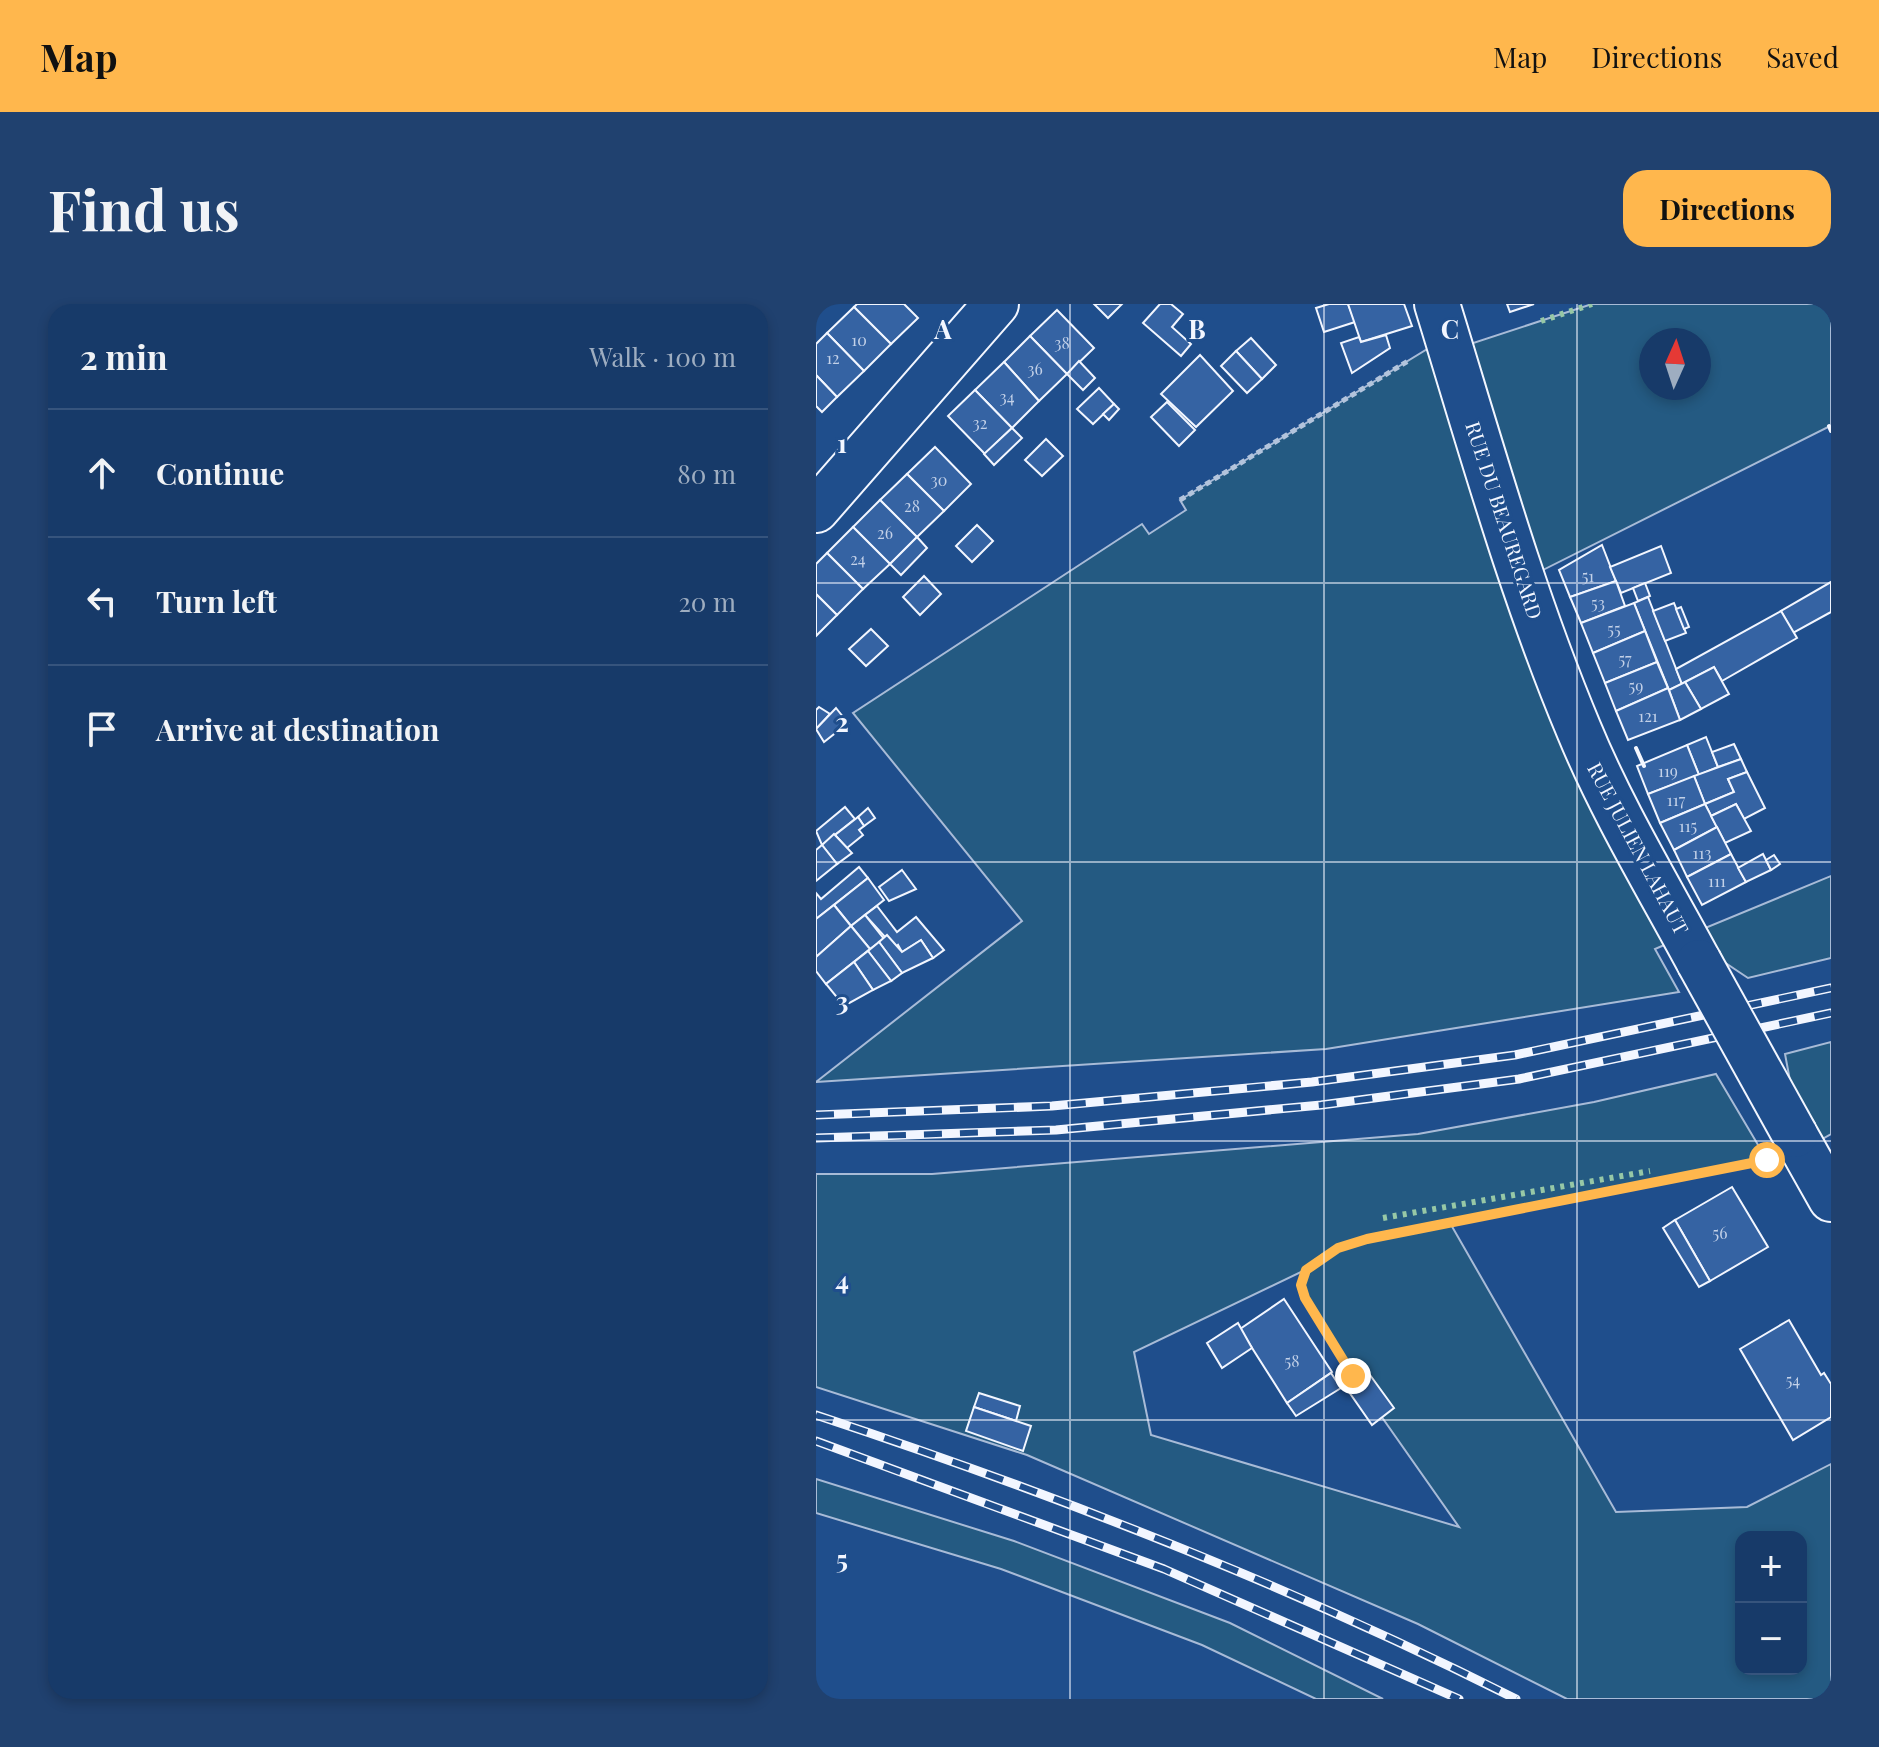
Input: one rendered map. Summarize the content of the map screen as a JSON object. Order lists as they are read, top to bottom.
{
  "streets": {
    "street": ["RUE DU BEAUREGARD", "RUE JULIEN LAHAUT"]
  },
  "crossings": [
    ["RUE DU BEAUREGARD", "RUE JULIEN LAHAUT"]
  ],
  "house_numbers": [
    "10",
    "38",
    "12",
    "36",
    "34",
    "32",
    "30",
    "28",
    "26",
    "24",
    "51",
    "53",
    "55",
    "57",
    "59",
    "121",
    "119",
    "117",
    "115",
    "113",
    "111",
    "56",
    "58",
    "54"
  ],
  "north": "top",
  "page": {
    "header": "Map",
    "nav": ["Map", "Directions", "Saved"],
    "buttons": "Directions",
    "title": "Find us",
    "heading": ["2 min", "Walk · 100 m"],
    "list": [
      ["Continue", "80 m"],
      ["Turn left", "20 m"],
      "Arrive at destination"
    ],
    "map_buttons": ["+", "−"]
  },
  "grid": {
    "columns": ["A", "B", "C"],
    "rows": [
      "1",
      "2",
      "3",
      "4",
      "5"
    ]
  }
}
